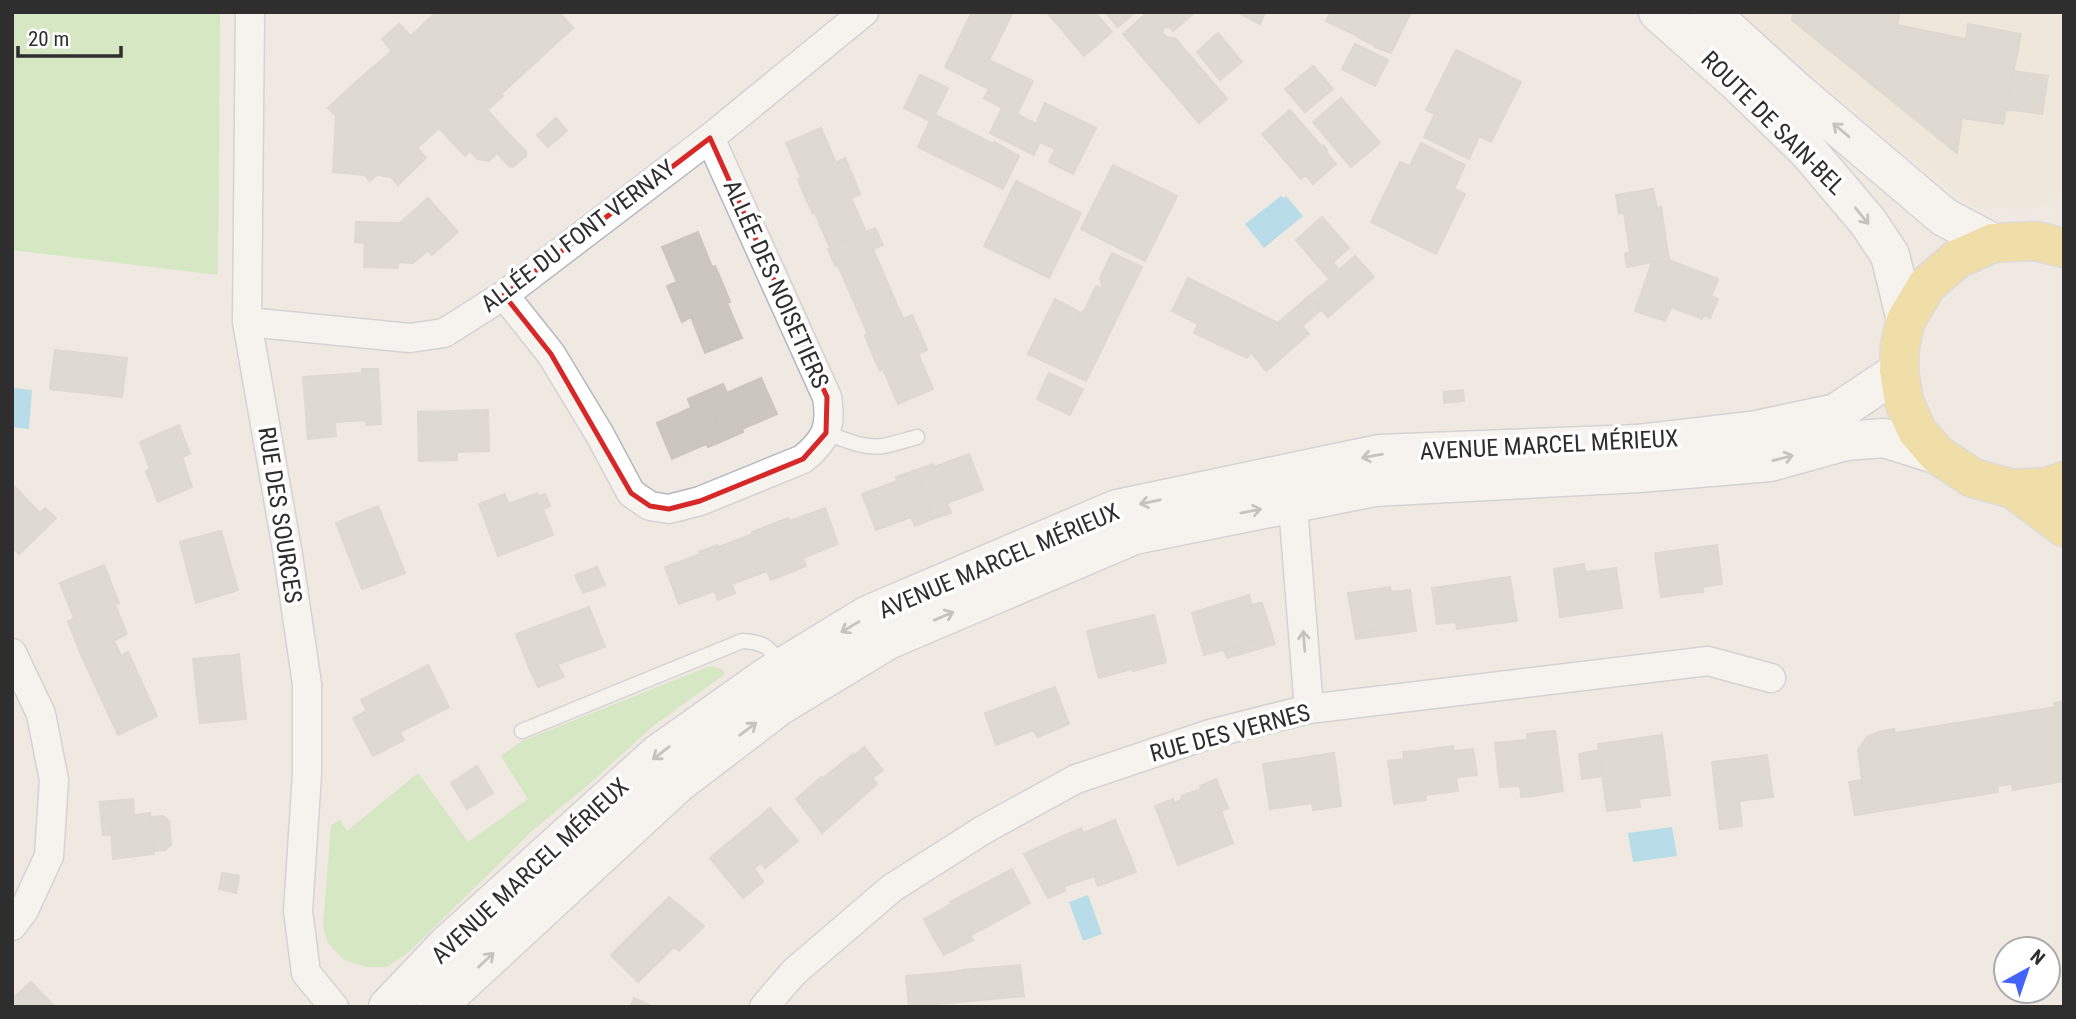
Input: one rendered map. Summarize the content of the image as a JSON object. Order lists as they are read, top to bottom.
{
  "streets": {
    "main road": ["ROUTE DE SAIN-BEL", "AVENUE MARCEL MÉRIEUX"],
    "street": [
      "ALLÉE DU FONT VERNAY",
      "ALLÉE DES NOISETIERS",
      "RUE DES SOURCES",
      "RUE DES VERNES"
    ]
  },
  "crossings": [
    ["ALLÉE DU FONT VERNAY", "ALLÉE DES NOISETIERS"],
    ["ALLÉE DU FONT VERNAY", "RUE DES SOURCES"]
  ],
  "scale_bar": "20 m",
  "north": "top right"
}
